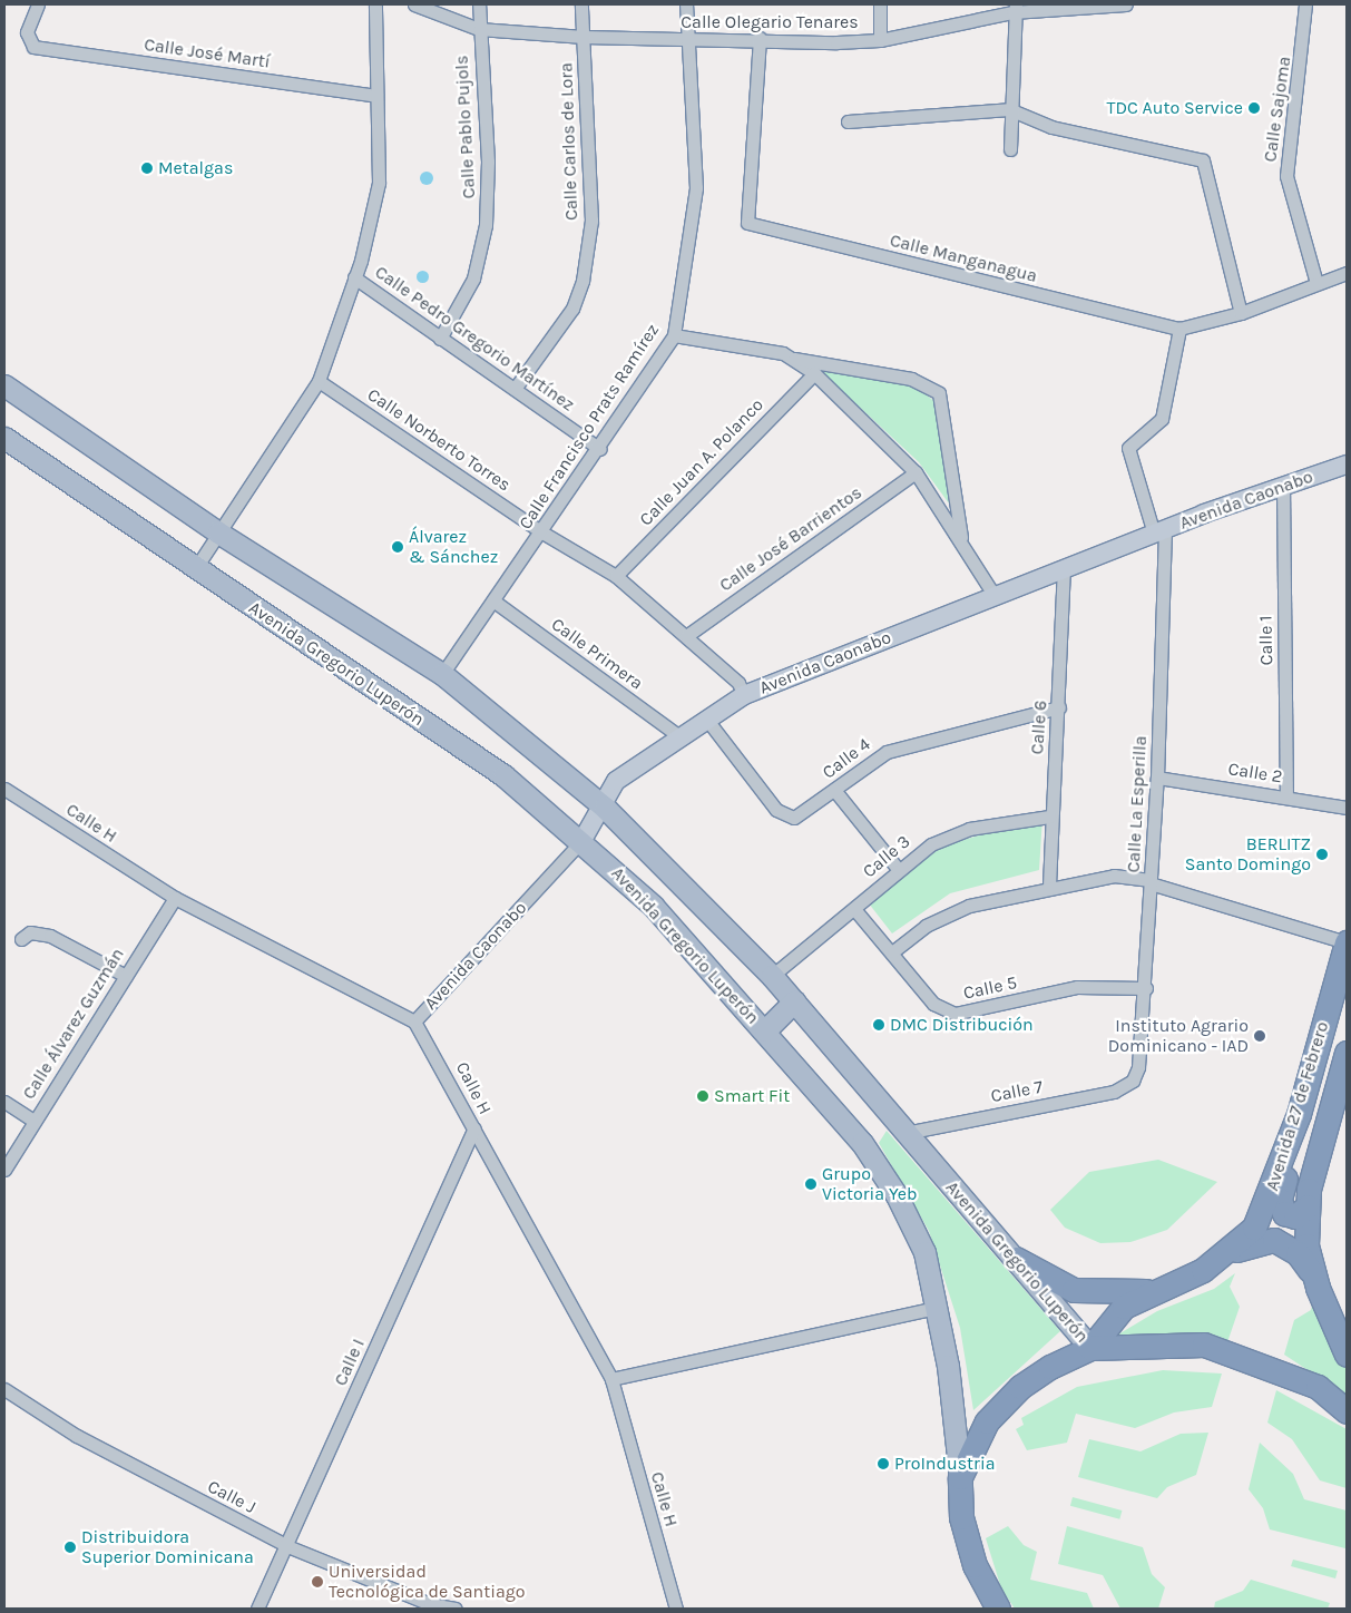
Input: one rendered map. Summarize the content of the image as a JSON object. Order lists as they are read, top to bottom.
{
  "streets": {
    "highway": ["Avenida 27 de Febrero"],
    "main road": ["Avenida Gregorio Luperón"],
    "street": [
      "Calle Olegario Tenares",
      "Calle José Martí",
      "Calle Sajoma",
      "Calle Pablo Pujols",
      "Calle Carlos de Lora",
      "Calle Manganagua",
      "Calle Pedro Gregorio Martínez",
      "Calle Francisco Prats Ramírez",
      "Calle Norberto Torres",
      "Calle Juan A. Polanco",
      "Avenida Caonabo",
      "Calle José Barrientos",
      "Calle 1",
      "Calle Primera",
      "Calle 6",
      "Calle 4",
      "Calle 2",
      "Calle La Esperilla",
      "Calle H",
      "Calle 3",
      "Calle 5",
      "Calle Álvarez Guzmán",
      "Calle 7",
      "Calle I",
      "Calle J"
    ]
  },
  "crossings": [
    ["Calle Olegario Tenares", "Calle Pablo Pujols"],
    ["Calle Olegario Tenares", "Calle Carlos de Lora"],
    ["Calle Olegario Tenares", "Calle Manganagua"],
    ["Calle Olegario Tenares", "Calle Francisco Prats Ramírez"],
    ["Calle Sajoma", "Calle Manganagua"],
    ["Calle Pablo Pujols", "Calle Pedro Gregorio Martínez"],
    ["Calle Carlos de Lora", "Calle Pedro Gregorio Martínez"],
    ["Calle Manganagua", "Calle La Esperilla"],
    ["Calle Pedro Gregorio Martínez", "Calle Francisco Prats Ramírez"],
    ["Calle Francisco Prats Ramírez", "Calle Norberto Torres"],
    ["Calle Francisco Prats Ramírez", "Calle Primera"],
    ["Calle Francisco Prats Ramírez", "Avenida Gregorio Luperón"],
    ["Calle Norberto Torres", "Calle Juan A. Polanco"],
    ["Calle Norberto Torres", "Avenida Caonabo"],
    ["Calle Norberto Torres", "Calle José Barrientos"],
    ["Avenida Caonabo", "Calle 1"],
    ["Avenida Caonabo", "Calle Primera"],
    ["Avenida Caonabo", "Avenida Gregorio Luperón"],
    ["Avenida Caonabo", "Calle 6"],
    ["Avenida Caonabo", "Calle 4"],
    ["Avenida Caonabo", "Calle La Esperilla"],
    ["Avenida Caonabo", "Calle H"],
    ["Calle 1", "Calle 2"],
    ["Avenida Gregorio Luperón", "Calle 3"],
    ["Avenida Gregorio Luperón", "Calle 7"],
    ["Avenida Gregorio Luperón", "Avenida 27 de Febrero"],
    ["Calle 6", "Calle 4"],
    ["Calle 6", "Calle 3"],
    ["Calle 2", "Calle La Esperilla"],
    ["Calle La Esperilla", "Calle 5"],
    ["Calle La Esperilla", "Calle 7"],
    ["Calle H", "Calle Álvarez Guzmán"],
    ["Calle H", "Calle I"],
    ["Calle 3", "Calle 5"],
    ["Calle I", "Calle J"]
  ],
  "places": [
    "TDC Auto Service",
    "Metalgas",
    "Álvarez & Sánchez",
    "BERLITZ Santo Domingo",
    "DMC Distribución",
    "Instituto Agrario Dominicano - IAD",
    "Smart Fit",
    "Grupo Victoria Yeb",
    "ProIndustria",
    "Distribuidora Superior Dominicana",
    "Universidad Tecnológica de Santiago"
  ]
}
